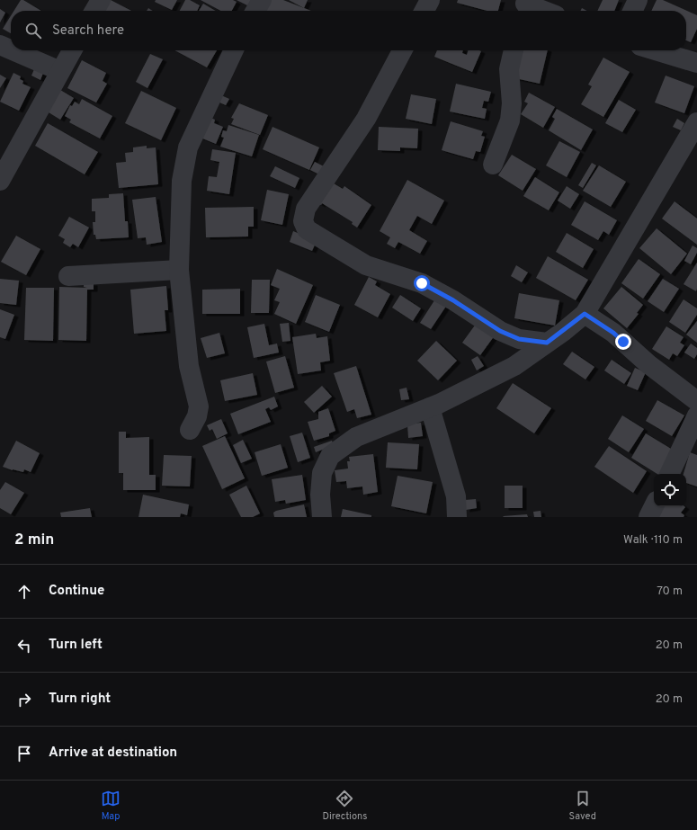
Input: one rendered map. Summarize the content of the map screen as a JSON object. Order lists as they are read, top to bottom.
{
  "page": {
    "search": "Search here",
    "heading": ["2 min", "Walk · 110 m"],
    "list": [
      ["Continue", "70 m"],
      ["Turn left", "20 m"],
      ["Turn right", "20 m"],
      "Arrive at destination"
    ],
    "nav": ["Map", "Directions", "Saved"]
  }
}
